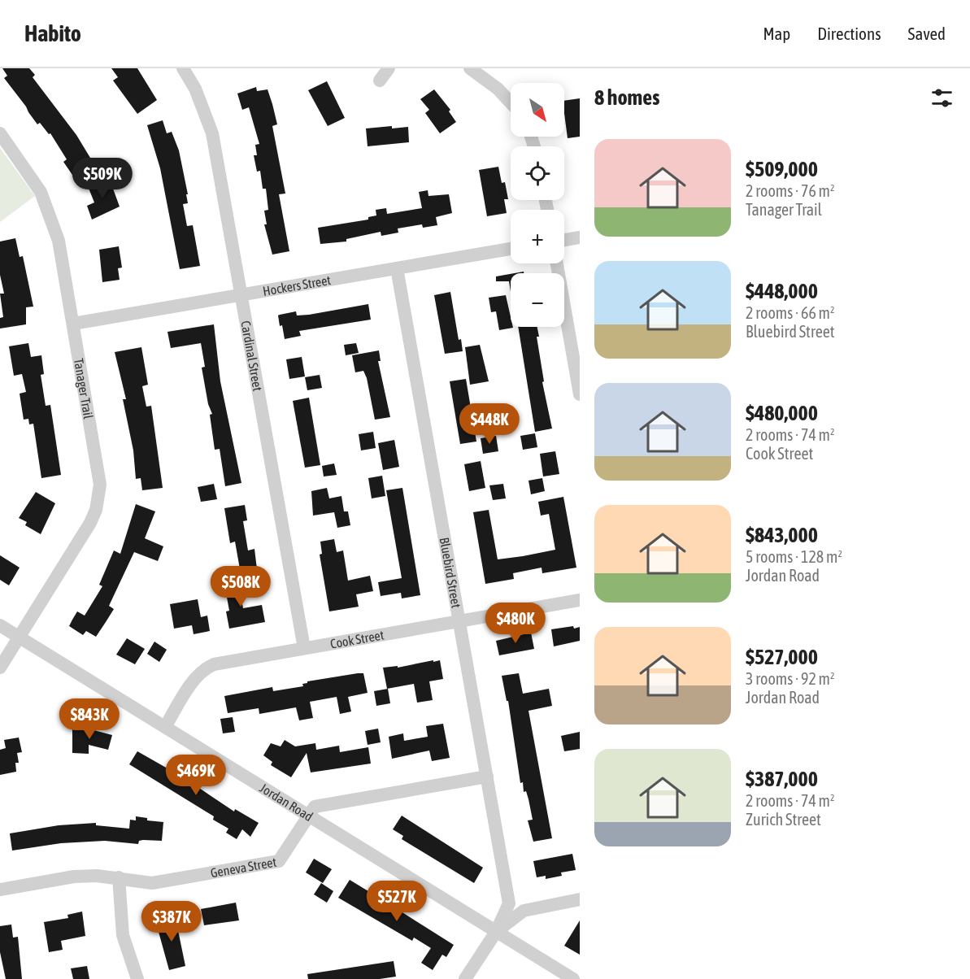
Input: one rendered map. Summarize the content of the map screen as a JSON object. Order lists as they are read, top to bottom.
{
  "streets": {
    "street": [
      "Hockers Street",
      "Cardinal Street",
      "Tanager Trail",
      "Bluebird Street",
      "Cook Street",
      "Jordan Road",
      "Geneva Street"
    ]
  },
  "crossings": [
    ["Hockers Street", "Cardinal Street"],
    ["Hockers Street", "Tanager Trail"],
    ["Hockers Street", "Bluebird Street"],
    ["Cardinal Street", "Cook Street"],
    ["Tanager Trail", "Jordan Road"],
    ["Bluebird Street", "Cook Street"],
    ["Bluebird Street", "Jordan Road"],
    ["Bluebird Street", "Geneva Street"],
    ["Cook Street", "Jordan Road"],
    ["Jordan Road", "Geneva Street"]
  ],
  "north": "bottom right",
  "page": {
    "header": "Habito",
    "nav": ["Map", "Directions", "Saved"],
    "heading": "8 homes",
    "map_buttons": ["+", "−"],
    "list": [
      {
        "name": "$509,000",
        "note": "2 rooms · 76 m² · Tanager Trail"
      },
      {
        "name": "$448,000",
        "note": "2 rooms · 66 m² · Bluebird Street"
      },
      {
        "name": "$480,000",
        "note": "2 rooms · 74 m² · Cook Street"
      },
      {
        "name": "$843,000",
        "note": "5 rooms · 128 m² · Jordan Road"
      },
      {
        "name": "$527,000",
        "note": "3 rooms · 92 m² · Jordan Road"
      },
      {
        "name": "$387,000",
        "note": "2 rooms · 74 m² · Zurich Street"
      }
    ],
    "price": [
      "$509K",
      "$448K",
      "$508K",
      "$480K",
      "$843K",
      "$469K",
      "$527K",
      "$387K"
    ]
  }
}
